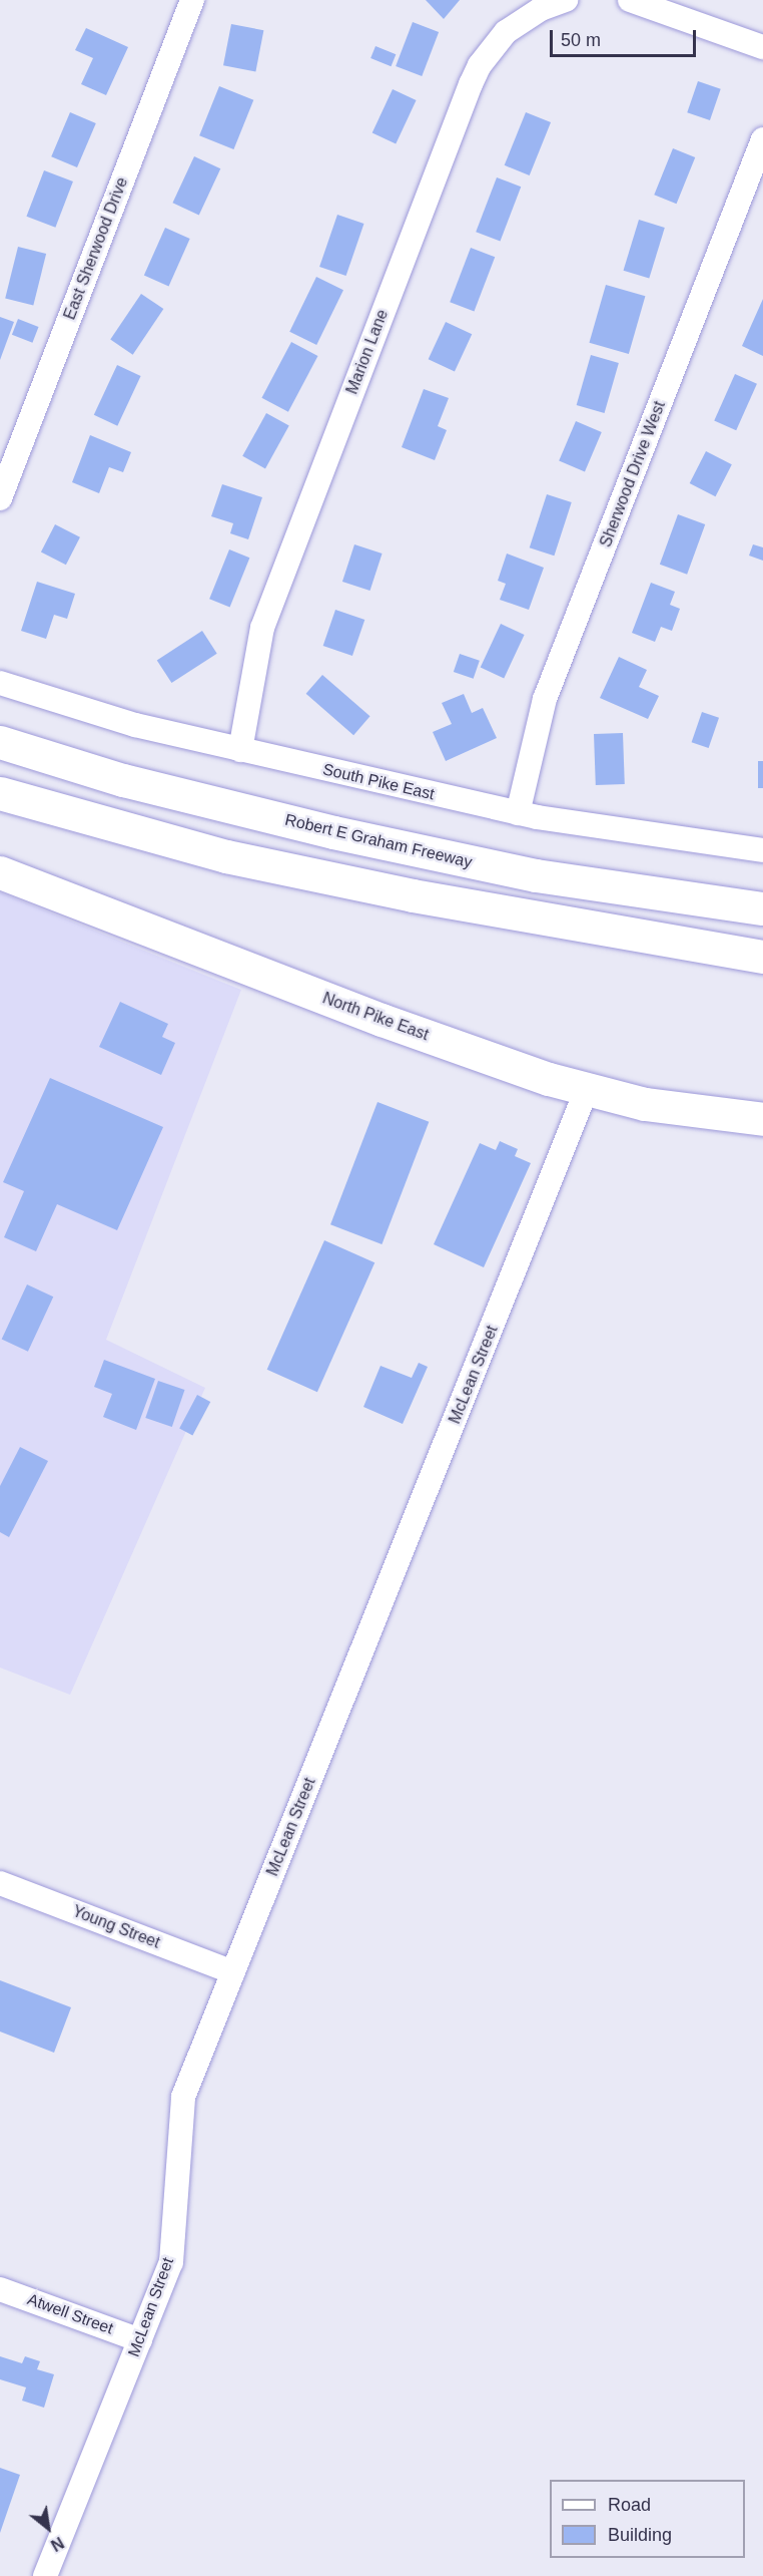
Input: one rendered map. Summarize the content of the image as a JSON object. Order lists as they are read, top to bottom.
{
  "streets": {
    "main road": ["Robert E Graham Freeway", "North Pike East"],
    "street": [
      "East Sherwood Drive",
      "Marion Lane",
      "Sherwood Drive West",
      "South Pike East",
      "McLean Street",
      "Young Street",
      "Atwell Street"
    ]
  },
  "crossings": [
    ["Marion Lane", "South Pike East"],
    ["Sherwood Drive West", "South Pike East"],
    ["North Pike East", "McLean Street"],
    ["McLean Street", "Young Street"],
    ["McLean Street", "Atwell Street"]
  ],
  "legend": ["Road", "Building"],
  "scale_bar": "50 m",
  "north": "bottom right"
}
